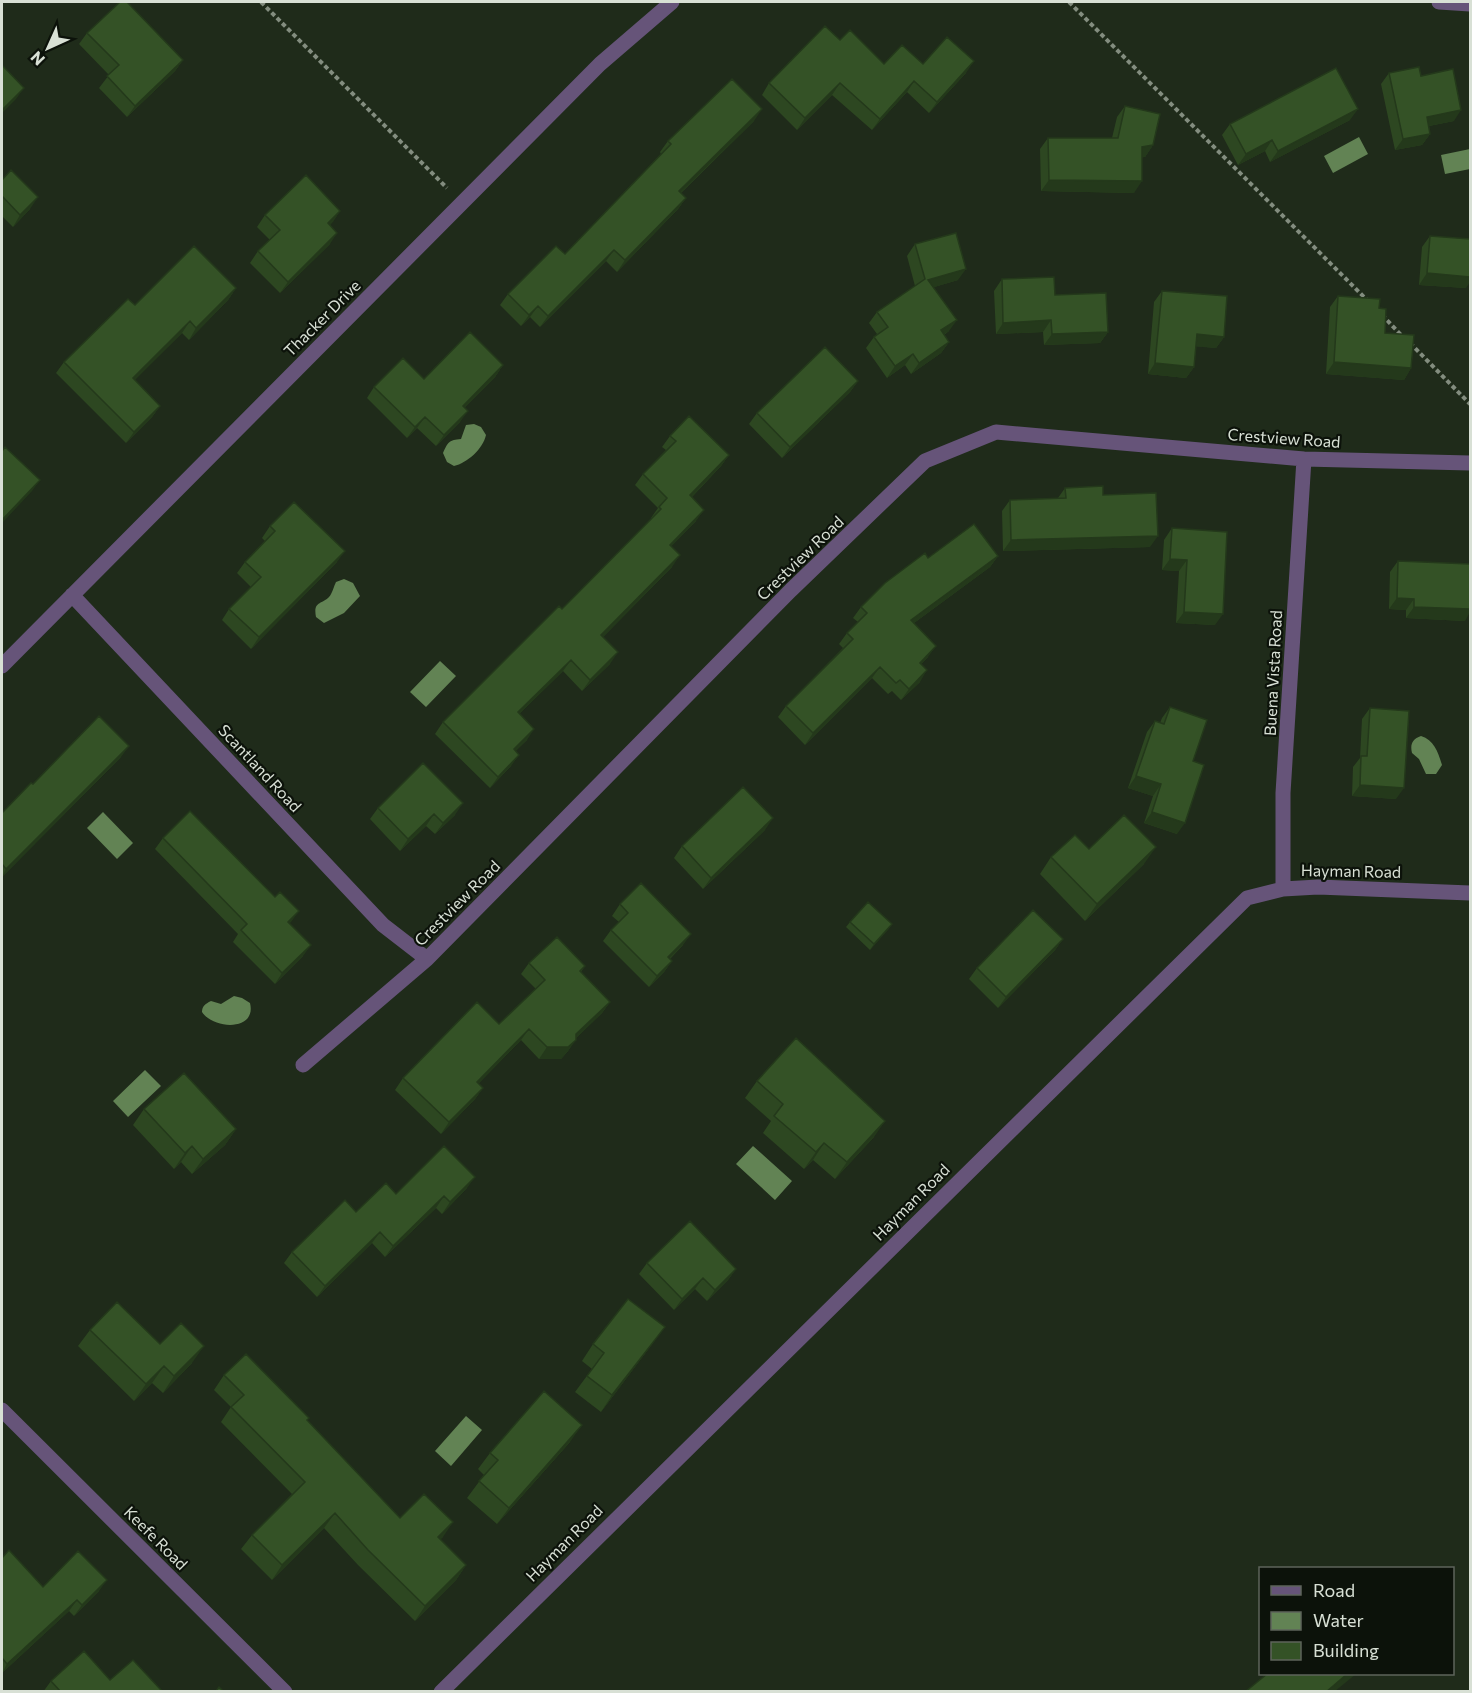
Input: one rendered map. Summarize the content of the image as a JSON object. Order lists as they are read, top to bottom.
{
  "streets": {
    "street": [
      "Thacker Drive",
      "Crestview Road",
      "Buena Vista Road",
      "Scantland Road",
      "Hayman Road",
      "Keefe Road"
    ]
  },
  "crossings": [
    ["Thacker Drive", "Scantland Road"],
    ["Crestview Road", "Buena Vista Road"],
    ["Crestview Road", "Scantland Road"],
    ["Buena Vista Road", "Hayman Road"]
  ],
  "legend": ["Road", "Water", "Building"],
  "north": "bottom left"
}
